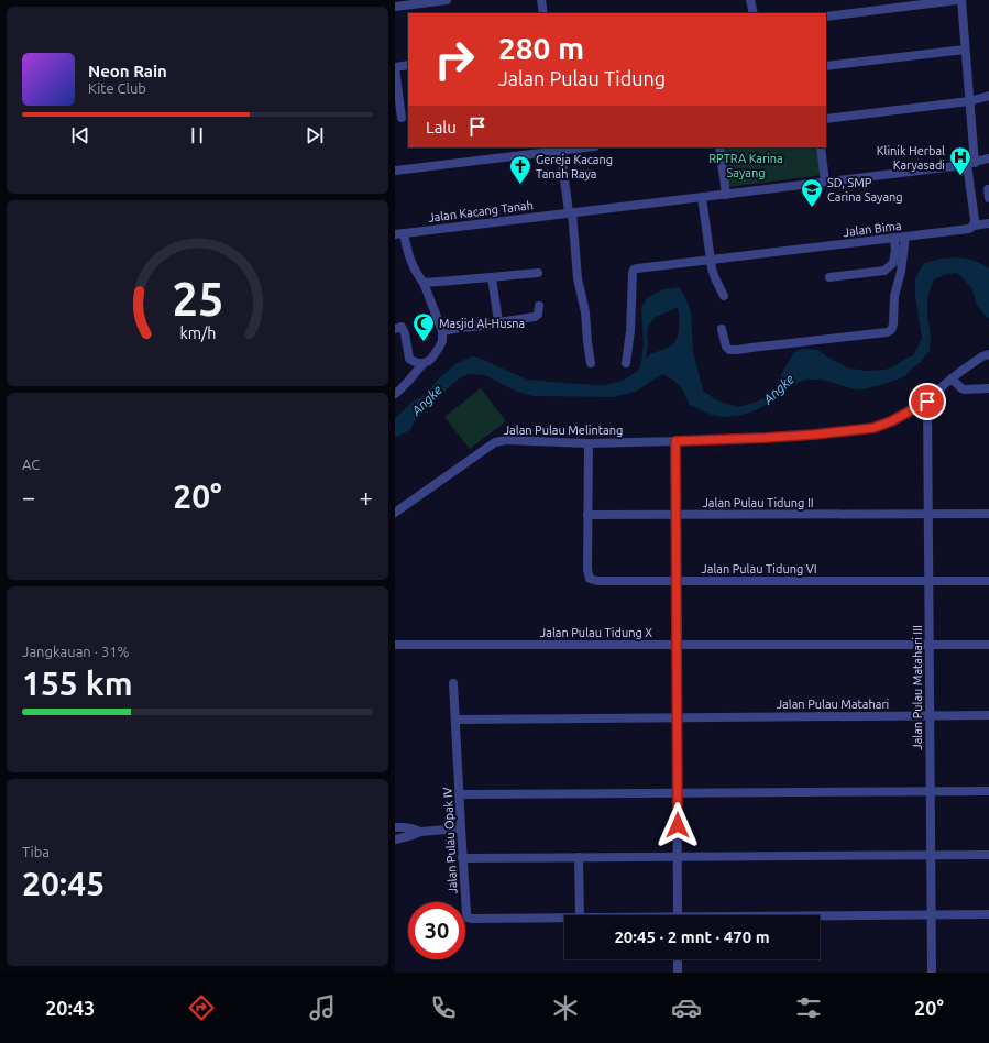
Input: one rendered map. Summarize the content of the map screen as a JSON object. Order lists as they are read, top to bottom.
{
  "streets": {
    "street": [
      "Jalan Kacang Tanah",
      "Jalan Bima",
      "Jalan Pulau Melintang",
      "Jalan Pulau Tidung II",
      "Jalan Pulau Tidung VI",
      "Jalan Pulau Tidung X",
      "Jalan Pulau Matahari III",
      "Jalan Pulau Matahari",
      "Jalan Pulau Opak IV"
    ]
  },
  "crossings": [
    ["Jalan Pulau Melintang", "Jalan Pulau Matahari III"],
    ["Jalan Pulau Tidung II", "Jalan Pulau Tidung VI"],
    ["Jalan Pulau Tidung II", "Jalan Pulau Matahari III"],
    ["Jalan Pulau Tidung VI", "Jalan Pulau Matahari III"],
    ["Jalan Pulau Tidung X", "Jalan Pulau Matahari III"],
    ["Jalan Pulau Matahari III", "Jalan Pulau Matahari"],
    ["Jalan Pulau Matahari III", "Jalan Pulau Opak IV"],
    ["Jalan Pulau Matahari", "Jalan Pulau Opak IV"]
  ],
  "water": ["Angke"],
  "parks": ["RPTRA Karina Sayang"],
  "places": {
    "hospital": ["Klinik Herbal Karyasadi"],
    "church": ["Gereja Kacang Tanah Raya"],
    "school or university": ["SD, SMP Carina Sayang"],
    "mosque": ["Masjid Al-Husna"]
  },
  "page": {
    "turn": ["280 m", "Jalan Pulau Tidung"],
    "song": ["Neon Rain", "Kite Club"],
    "then": "Lalu",
    "tile": [
      "AC",
      ["Jangkauan · 31%", "155 km"],
      ["Tiba", "20:45"]
    ],
    "heat": ["−", "20°", "+"],
    "limit": "30",
    "trip": "20:45 · 2 mnt · 470 m",
    "tabs": ["20:43", "20°"],
    "gauge": ["25", "km/h"]
  }
}
